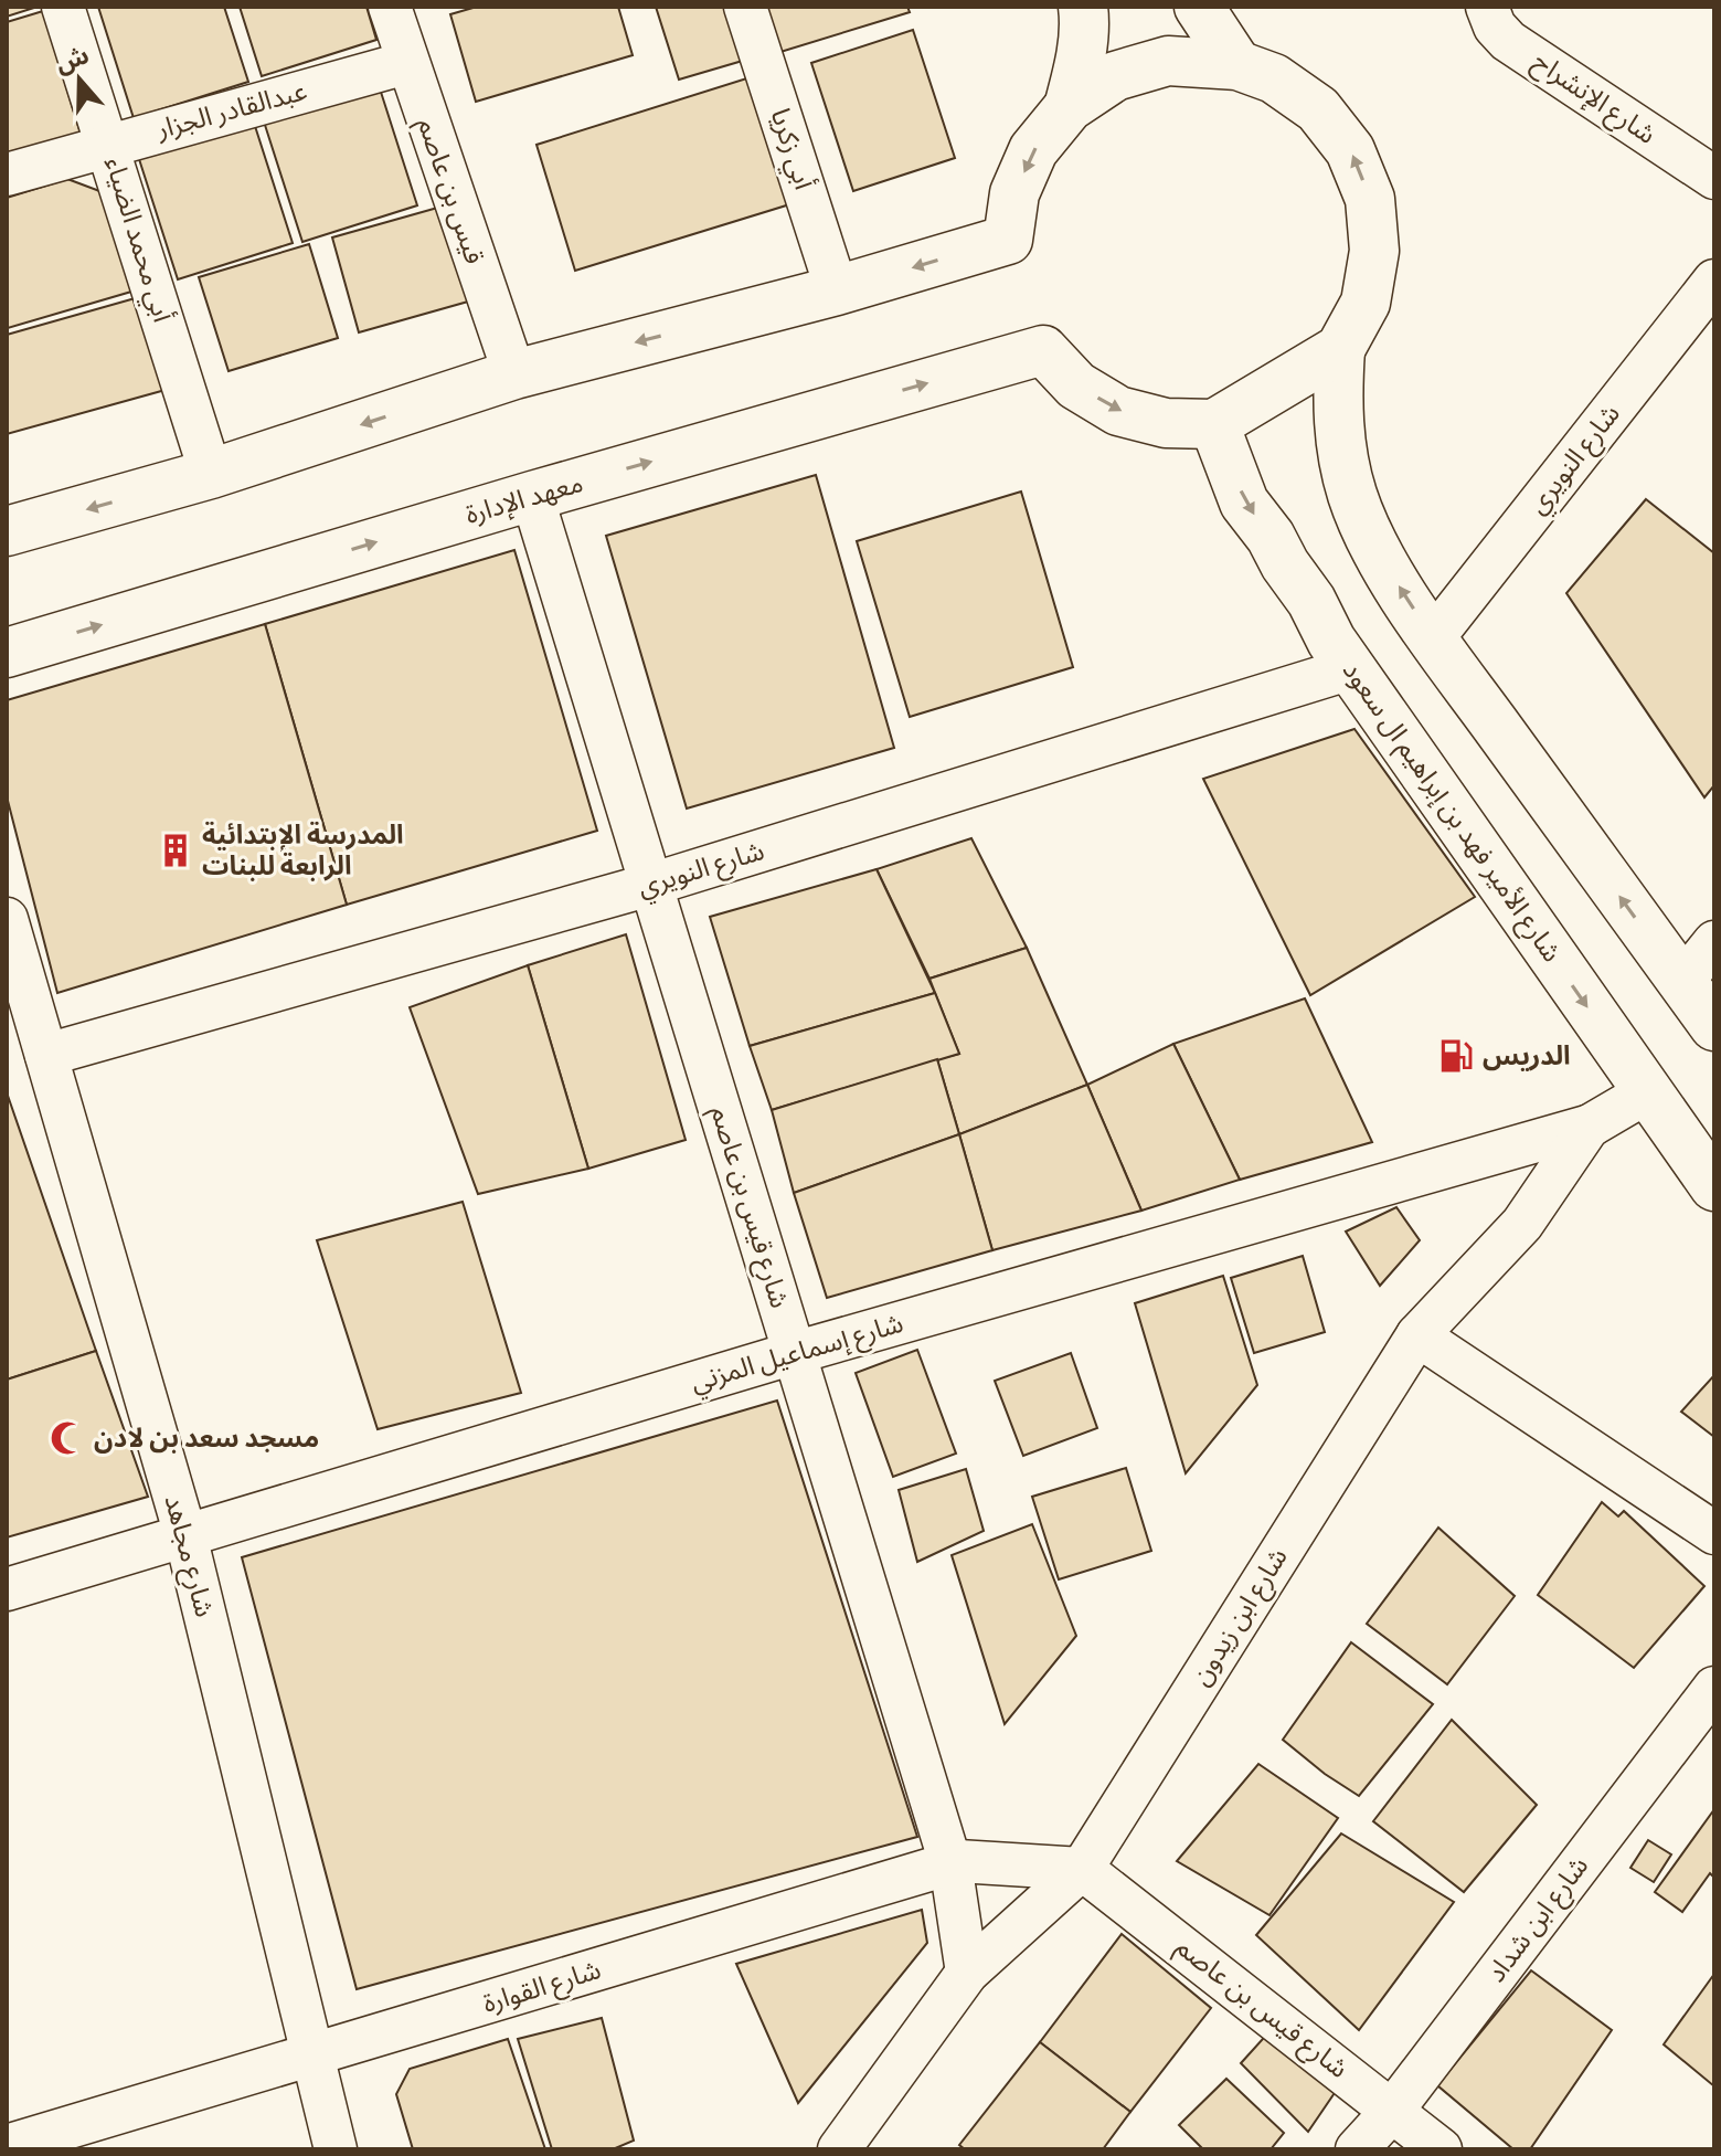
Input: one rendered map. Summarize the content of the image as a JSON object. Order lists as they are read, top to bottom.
{
  "streets": {
    "main road": ["معهد الإدارة", "شارع الأمير فهد بن إبراهيم ال سعود"],
    "street": [
      "شارع الإنشراح",
      "عبدالقادر الجزار",
      "أبي زكريا",
      "قيس بن عاصم",
      "أبي محمد الضياء",
      "شارع النويري",
      "شارع قيس بن عاصم",
      "شارع إسماعيل المزني",
      "شارع مجاهد",
      "شارع ابن زيدون",
      "شارع ابن شداد",
      "شارع القوارة"
    ]
  },
  "crossings": [
    ["عبدالقادر الجزار", "قيس بن عاصم"],
    ["عبدالقادر الجزار", "أبي محمد الضياء"],
    ["شارع النويري", "شارع الأمير فهد بن إبراهيم ال سعود"],
    ["شارع النويري", "شارع قيس بن عاصم"],
    ["شارع النويري", "شارع مجاهد"],
    ["معهد الإدارة", "شارع الأمير فهد بن إبراهيم ال سعود"],
    ["معهد الإدارة", "شارع قيس بن عاصم"],
    ["شارع الأمير فهد بن إبراهيم ال سعود", "شارع ابن زيدون"],
    ["شارع قيس بن عاصم", "شارع إسماعيل المزني"],
    ["شارع قيس بن عاصم", "شارع ابن زيدون"],
    ["شارع قيس بن عاصم", "شارع ابن شداد"],
    ["شارع قيس بن عاصم", "شارع القوارة"],
    ["شارع إسماعيل المزني", "شارع مجاهد"],
    ["شارع إسماعيل المزني", "شارع ابن زيدون"],
    ["شارع مجاهد", "شارع القوارة"],
    ["شارع ابن زيدون", "شارع القوارة"]
  ],
  "places": {
    "building": ["المدرسة الإبتدائية الرابعة للبنات"],
    "fuel station": ["الدريس"],
    "mosque": ["مسجد سعد بن لادن"]
  },
  "north": "top"
}
